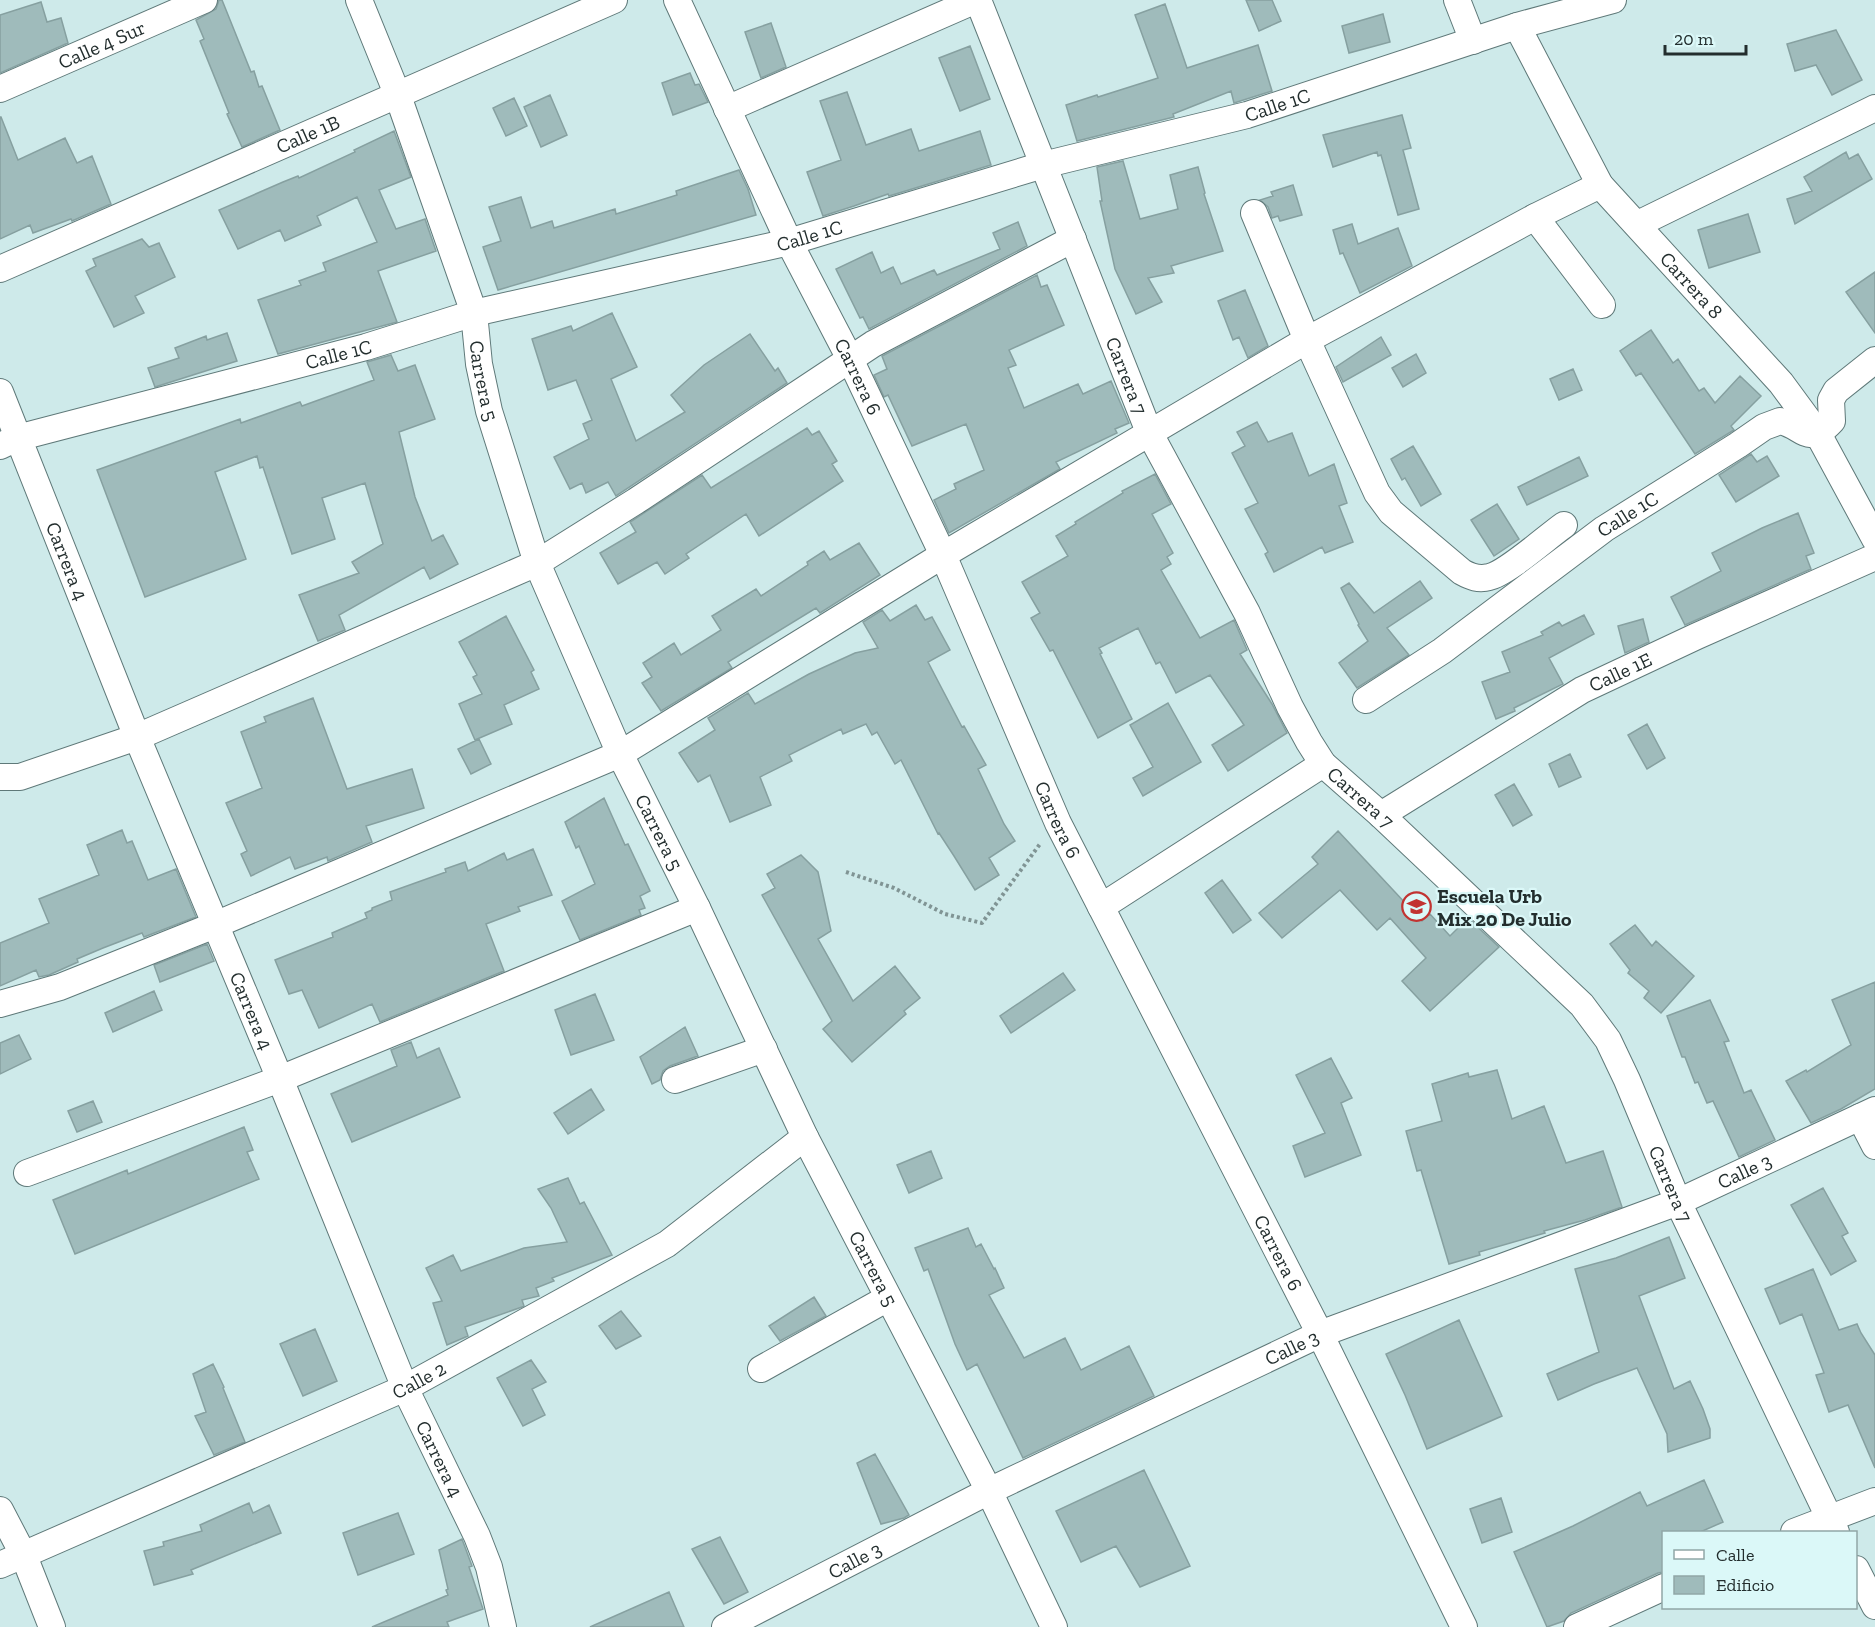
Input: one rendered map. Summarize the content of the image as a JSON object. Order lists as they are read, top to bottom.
{
  "streets": {
    "street": [
      "Calle 4 Sur",
      "Calle 1C",
      "Calle 1B",
      "Carrera 8",
      "Carrera 7",
      "Carrera 6",
      "Carrera 5",
      "Carrera 4",
      "Calle 1E",
      "Calle 3",
      "Calle 2"
    ]
  },
  "crossings": [
    ["Calle 1C", "Carrera 8"],
    ["Calle 1C", "Carrera 7"],
    ["Calle 1C", "Carrera 6"],
    ["Calle 1C", "Carrera 5"],
    ["Calle 1C", "Carrera 4"],
    ["Calle 1B", "Carrera 5"],
    ["Carrera 7", "Calle 1E"],
    ["Carrera 7", "Calle 3"],
    ["Carrera 6", "Calle 3"],
    ["Carrera 5", "Calle 3"],
    ["Carrera 5", "Calle 2"],
    ["Carrera 4", "Calle 2"]
  ],
  "places": {
    "school or university": ["Escuela Urb Mix 20 De Julio"]
  },
  "legend": ["Calle", "Edificio"],
  "scale_bar": "20 m"
}
